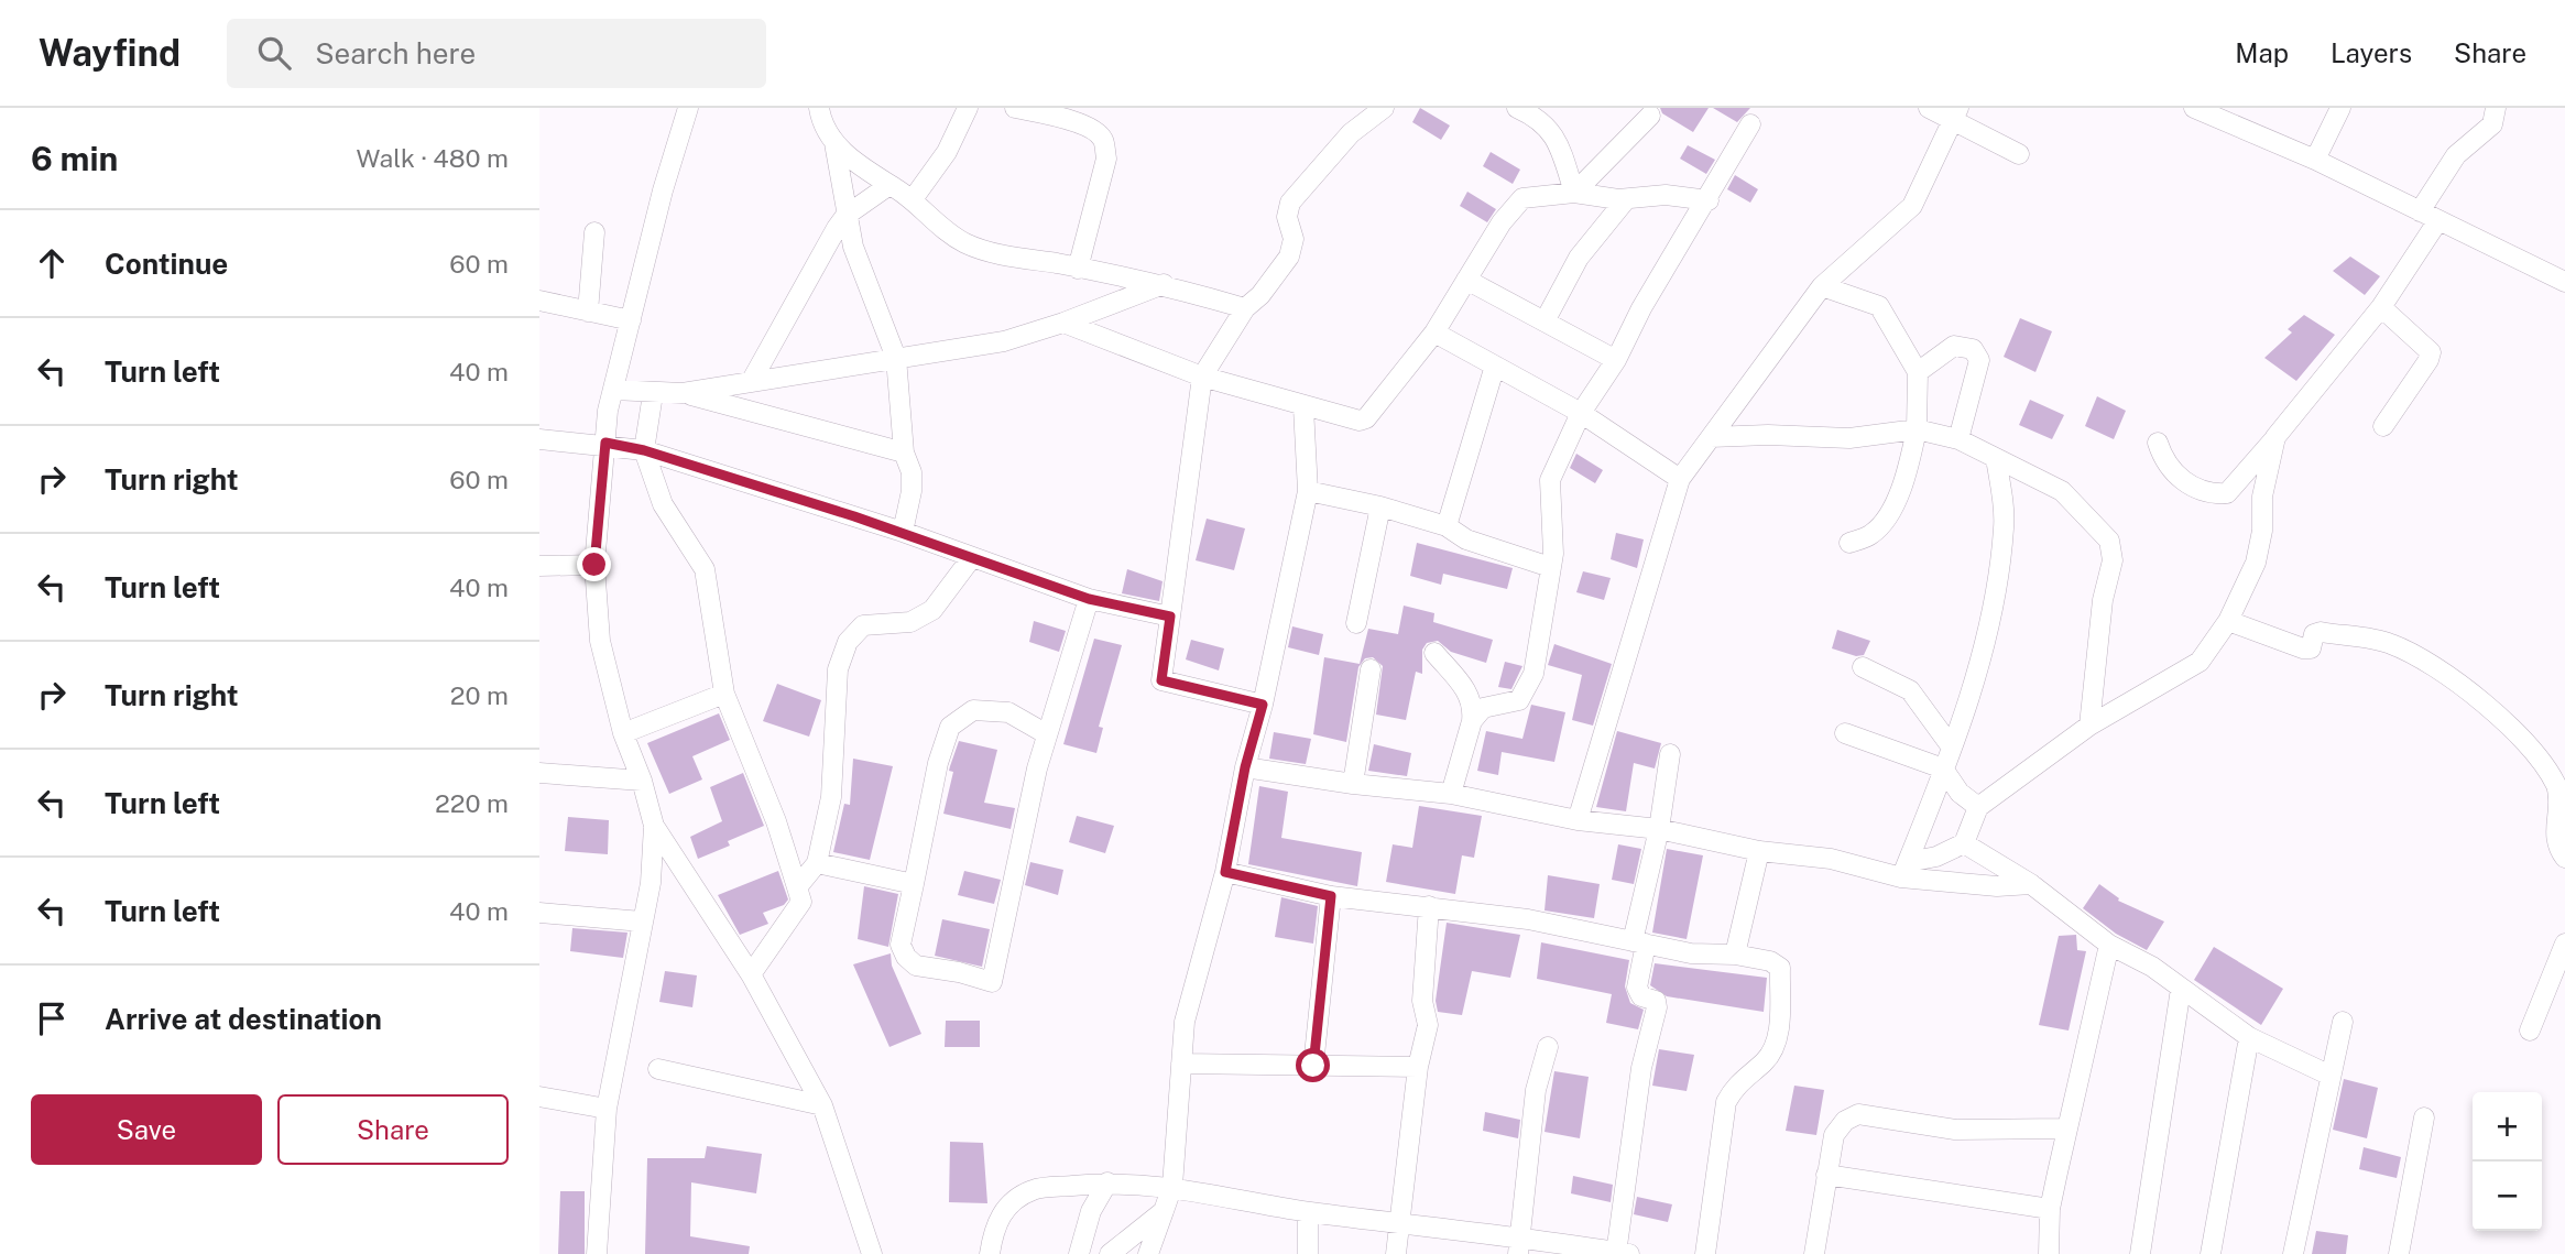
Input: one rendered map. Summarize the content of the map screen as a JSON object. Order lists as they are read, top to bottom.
{
  "page": {
    "header": "Wayfind",
    "search": "Search here",
    "nav": ["Map", "Layers", "Share"],
    "heading": ["6 min", "Walk · 480 m"],
    "list": [
      ["Continue", "60 m"],
      ["Turn left", "40 m"],
      ["Turn right", "60 m"],
      ["Turn left", "40 m"],
      ["Turn right", "20 m"],
      ["Turn left", "220 m"],
      ["Turn left", "40 m"],
      "Arrive at destination"
    ],
    "buttons": ["Save", "Share"],
    "map_buttons": ["+", "−"]
  }
}
